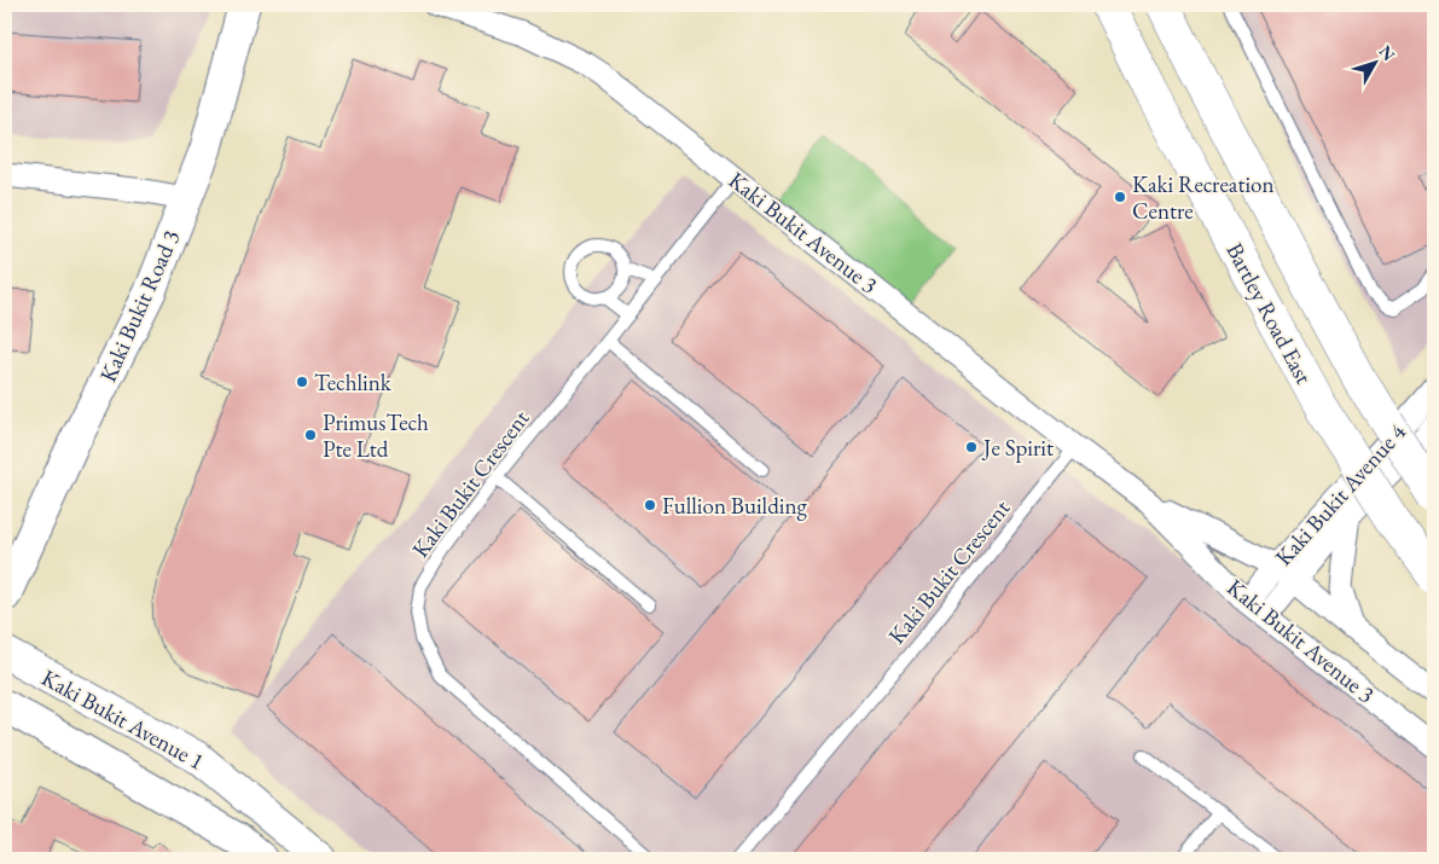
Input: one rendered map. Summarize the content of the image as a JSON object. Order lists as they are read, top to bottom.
{
  "streets": {
    "highway": ["Bartley Road East"],
    "main road": ["Kaki Bukit Road 3", "Kaki Bukit Avenue 1"],
    "street": ["Kaki Bukit Avenue 3", "Kaki Bukit Avenue 4"],
    "lane": ["Kaki Bukit Crescent"]
  },
  "crossings": [
    ["Kaki Bukit Avenue 3", "Kaki Bukit Crescent"],
    ["Kaki Bukit Avenue 3", "Kaki Bukit Avenue 4"]
  ],
  "places": [
    "Kaki Recreation Centre",
    "Techlink",
    "PrimusTech Pte Ltd",
    "Je Spirit",
    "Fullion Building"
  ],
  "north": "top right"
}
